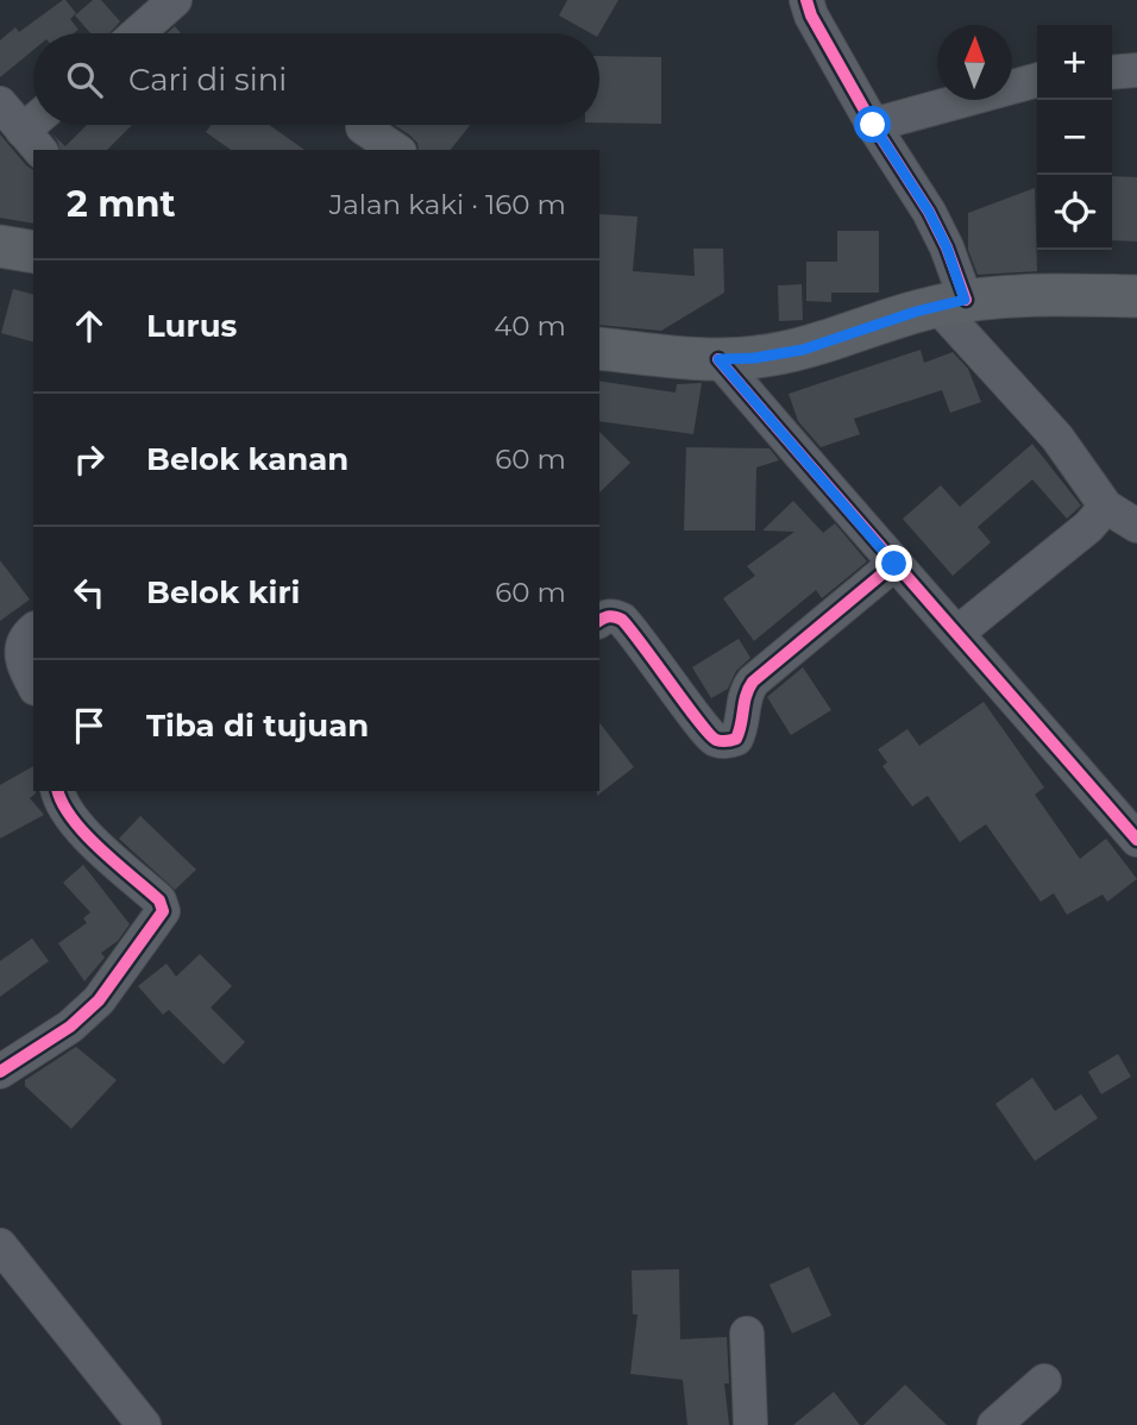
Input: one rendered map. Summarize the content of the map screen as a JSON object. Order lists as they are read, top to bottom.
{
  "north": "top",
  "page": {
    "map_buttons": ["+", "−"],
    "search": "Cari di sini",
    "heading": ["2 mnt", "Jalan kaki · 160 m"],
    "list": [
      ["Lurus", "40 m"],
      ["Belok kanan", "60 m"],
      ["Belok kiri", "60 m"],
      "Tiba di tujuan"
    ]
  }
}
